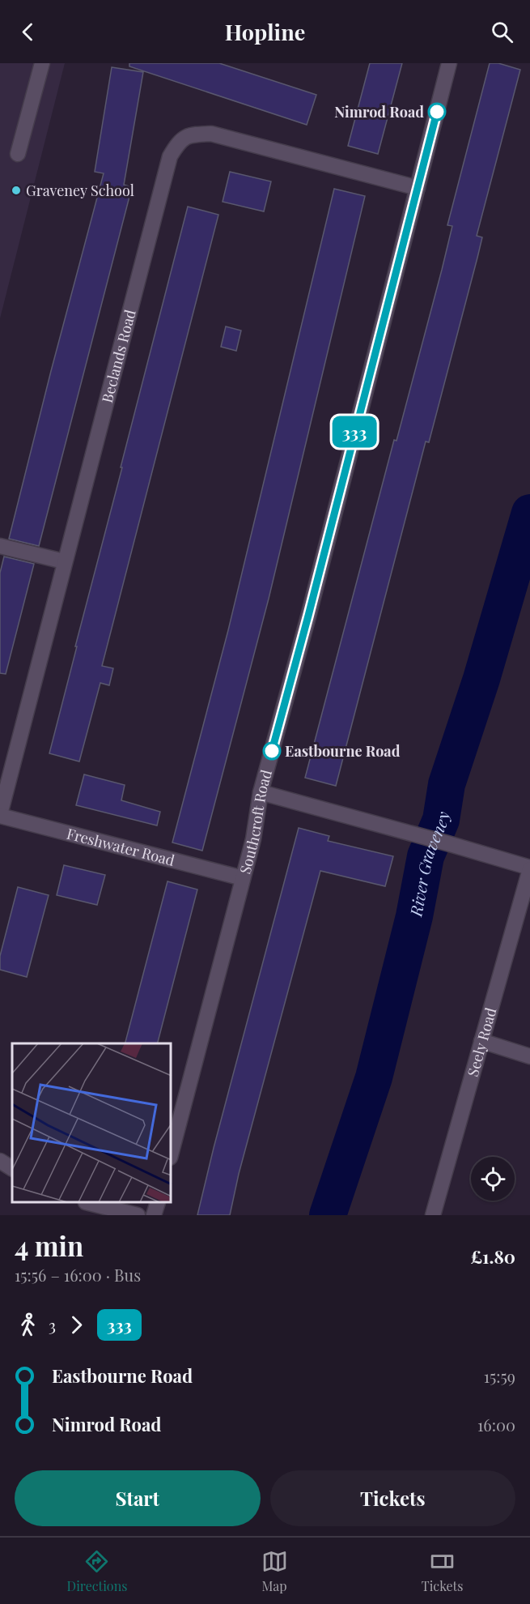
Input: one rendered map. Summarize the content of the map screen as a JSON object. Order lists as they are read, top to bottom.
{
  "streets": {
    "street": [
      "Beclands Road",
      "Southcroft Road",
      "Freshwater Road",
      "Seely Road"
    ]
  },
  "crossings": [
    ["Beclands Road", "Southcroft Road"],
    ["Beclands Road", "Freshwater Road"],
    ["Southcroft Road", "Freshwater Road"]
  ],
  "water": ["River Graveney"],
  "places": ["Nimrod Road", "Graveney School", "Eastbourne Road"],
  "lines": ["bus line 333"],
  "page": {
    "header": "Hopline",
    "on_map": "333",
    "heading": ["4 min", "15:56 – 16:00 · Bus", "£1.80"],
    "legs": ["3", "333"],
    "list": [
      {
        "name": "Eastbourne Road",
        "value": "15:59"
      },
      {
        "name": "Nimrod Road",
        "value": "16:00"
      }
    ],
    "buttons": ["Start", "Tickets"],
    "tabs": ["Directions", "Map", "Tickets"]
  }
}
